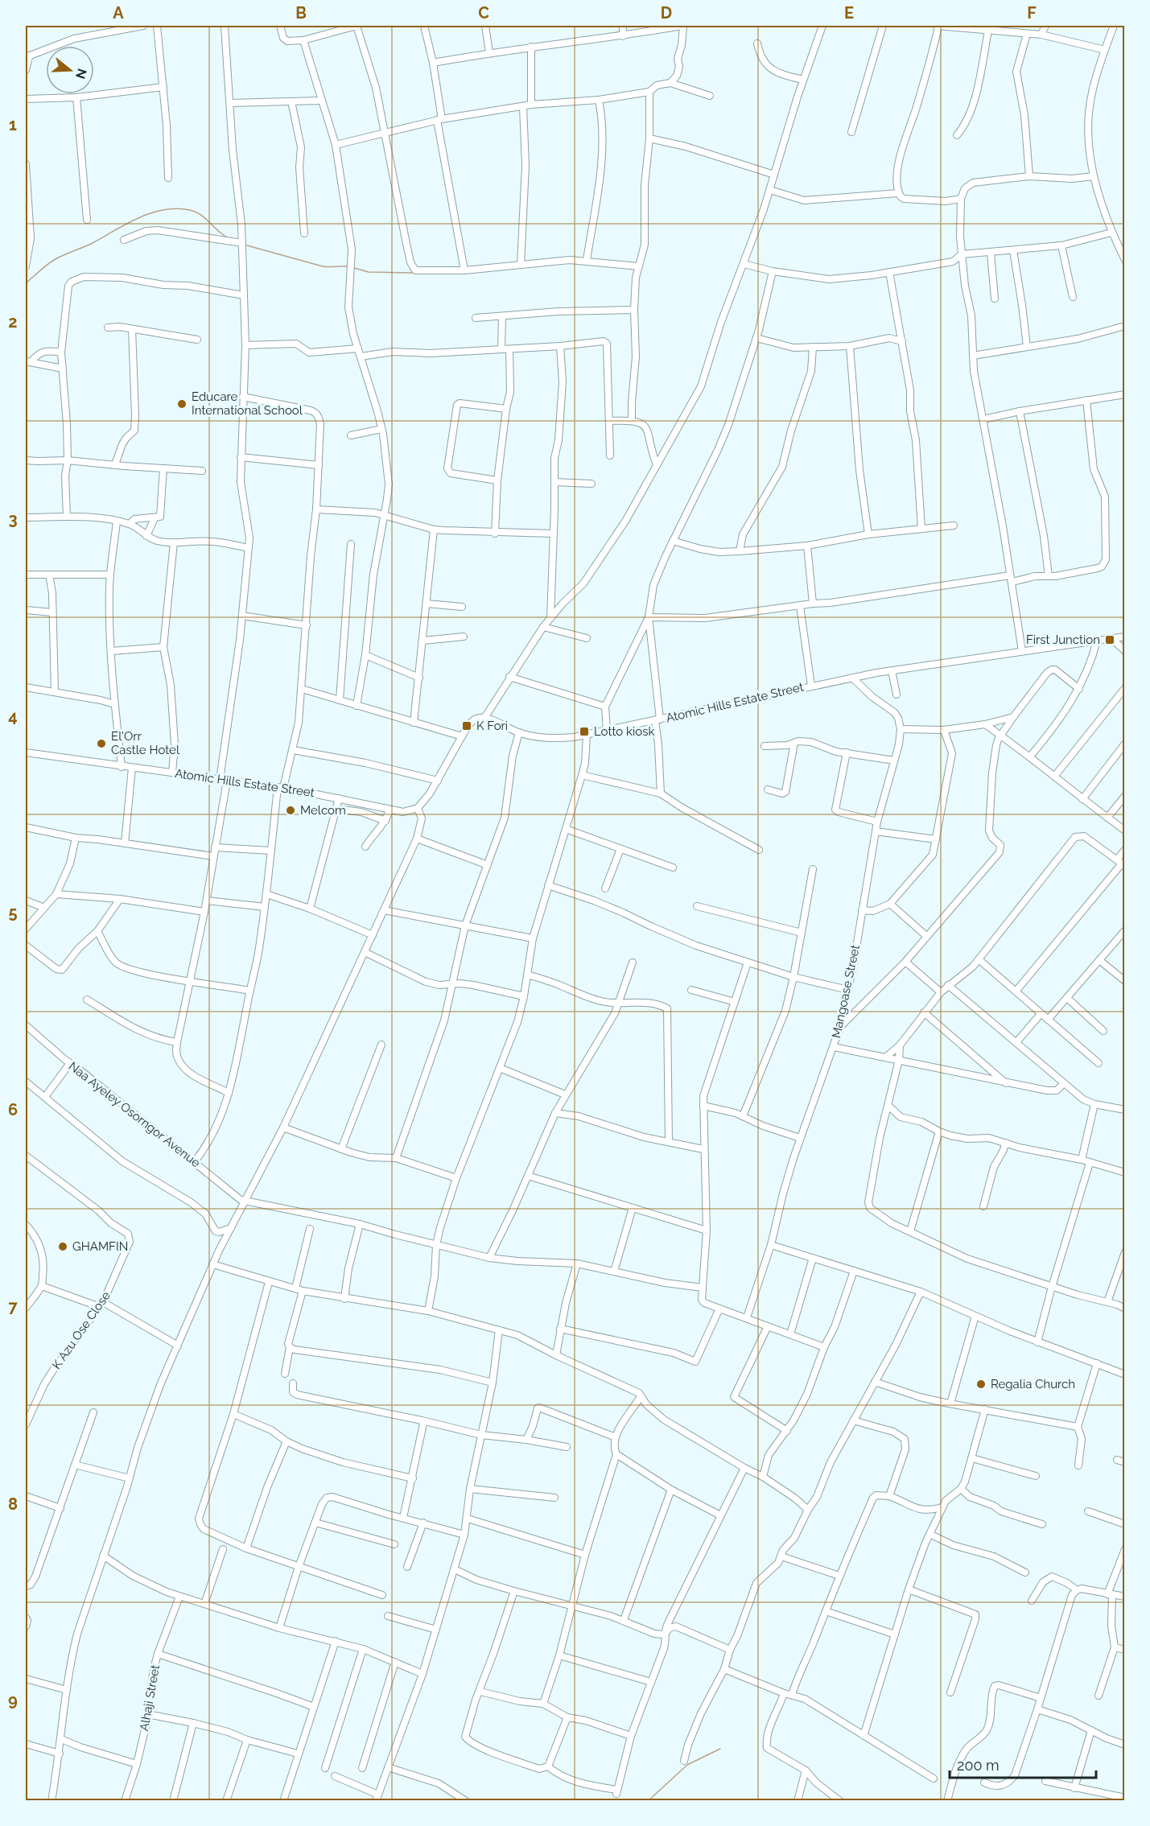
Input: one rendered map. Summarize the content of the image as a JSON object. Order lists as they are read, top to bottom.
{
  "streets": {
    "street": [
      "Atomic Hills Estate Street",
      "Mangoase Street",
      "Naa Ayeley Osorngor Avenue",
      "K Azu Ose Close",
      "Alhaji Street"
    ]
  },
  "places": {
    "other": [
      "Educare International School",
      "El'Orr Castle Hotel",
      "Melcom",
      "GHAMFIN",
      "Regalia Church"
    ],
    "transit": ["First Junction", "K Fori", "Lotto kiosk"]
  },
  "scale_bar": "200 m",
  "north": "right",
  "grid": {
    "columns": [
      "A",
      "B",
      "C",
      "D",
      "E",
      "F"
    ],
    "rows": [
      "1",
      "2",
      "3",
      "4",
      "5",
      "6",
      "7",
      "8",
      "9"
    ]
  }
}
